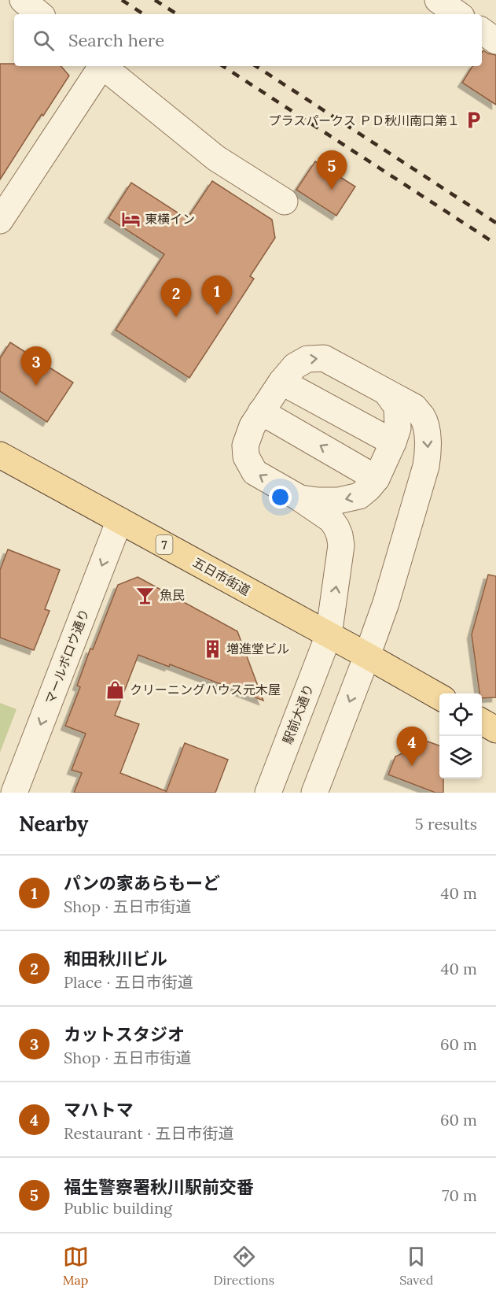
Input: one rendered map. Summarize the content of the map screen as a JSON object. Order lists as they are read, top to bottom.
{
  "streets": {
    "main road": ["7", "五日市街道"],
    "street": ["マールボロウ通り", "駅前大通り"]
  },
  "crossings": [
    ["五日市街道", "マールボロウ通り"],
    ["五日市街道", "駅前大通り"]
  ],
  "one_way": ["マールボロウ通り"],
  "places": {
    "parking": ["プラスパークス ＰＤ秋川南口第１"],
    "hotel": ["東横イン"],
    "bar": ["魚民"],
    "building": ["増進堂ビル"],
    "shop": ["クリーニングハウス元木屋"]
  },
  "page": {
    "search": "Search here",
    "pins": [
      "5",
      "1",
      "2",
      "3",
      "4"
    ],
    "heading": ["Nearby", "5 results"],
    "list": [
      {
        "mark": "1",
        "name": "パンの家あらもーど",
        "note": "Shop · 五日市街道",
        "value": "40 m"
      },
      {
        "mark": "2",
        "name": "和田秋川ビル",
        "note": "Place · 五日市街道",
        "value": "40 m"
      },
      {
        "mark": "3",
        "name": "カットスタジオ",
        "note": "Shop · 五日市街道",
        "value": "60 m"
      },
      {
        "mark": "4",
        "name": "マハトマ",
        "note": "Restaurant · 五日市街道",
        "value": "60 m"
      },
      {
        "mark": "5",
        "name": "福生警察署秋川駅前交番",
        "note": "Public building",
        "value": "70 m"
      }
    ],
    "nav": ["Map", "Directions", "Saved"]
  }
}
